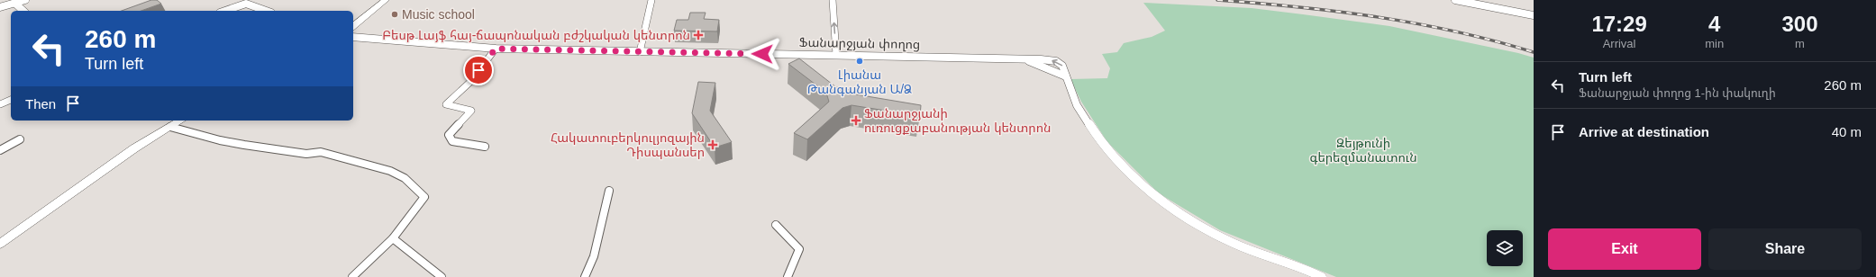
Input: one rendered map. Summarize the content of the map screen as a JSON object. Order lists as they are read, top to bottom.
{
  "streets": {
    "street": ["Ֆանարջյան փողոց"]
  },
  "parks": ["Զեյթունի գերեզմանատուն"],
  "places": {
    "other": ["Music school", "Լիանա Թանգանյան Ա/Ձ"],
    "health": ["Բեսթ Լայֆ հայ-ճապոնական բժշկական կենտրոն", "Ֆանարջյանի ուռուցքաբանության կենտրոն", "Հակատուբերկուլյոզային Դիսպանսեր"]
  },
  "page": {
    "eta": [
      "17:29",
      "Arrival",
      "4",
      "min",
      "300",
      "m"
    ],
    "turn": ["260 m", "Turn left"],
    "list": [
      {
        "name": "Turn left",
        "note": "Ֆանարջյան փողոց 1-ին փակուղի",
        "value": "260 m"
      },
      {
        "name": "Arrive at destination",
        "value": "40 m"
      }
    ],
    "then": "Then",
    "buttons": ["Exit", "Share"]
  }
}
